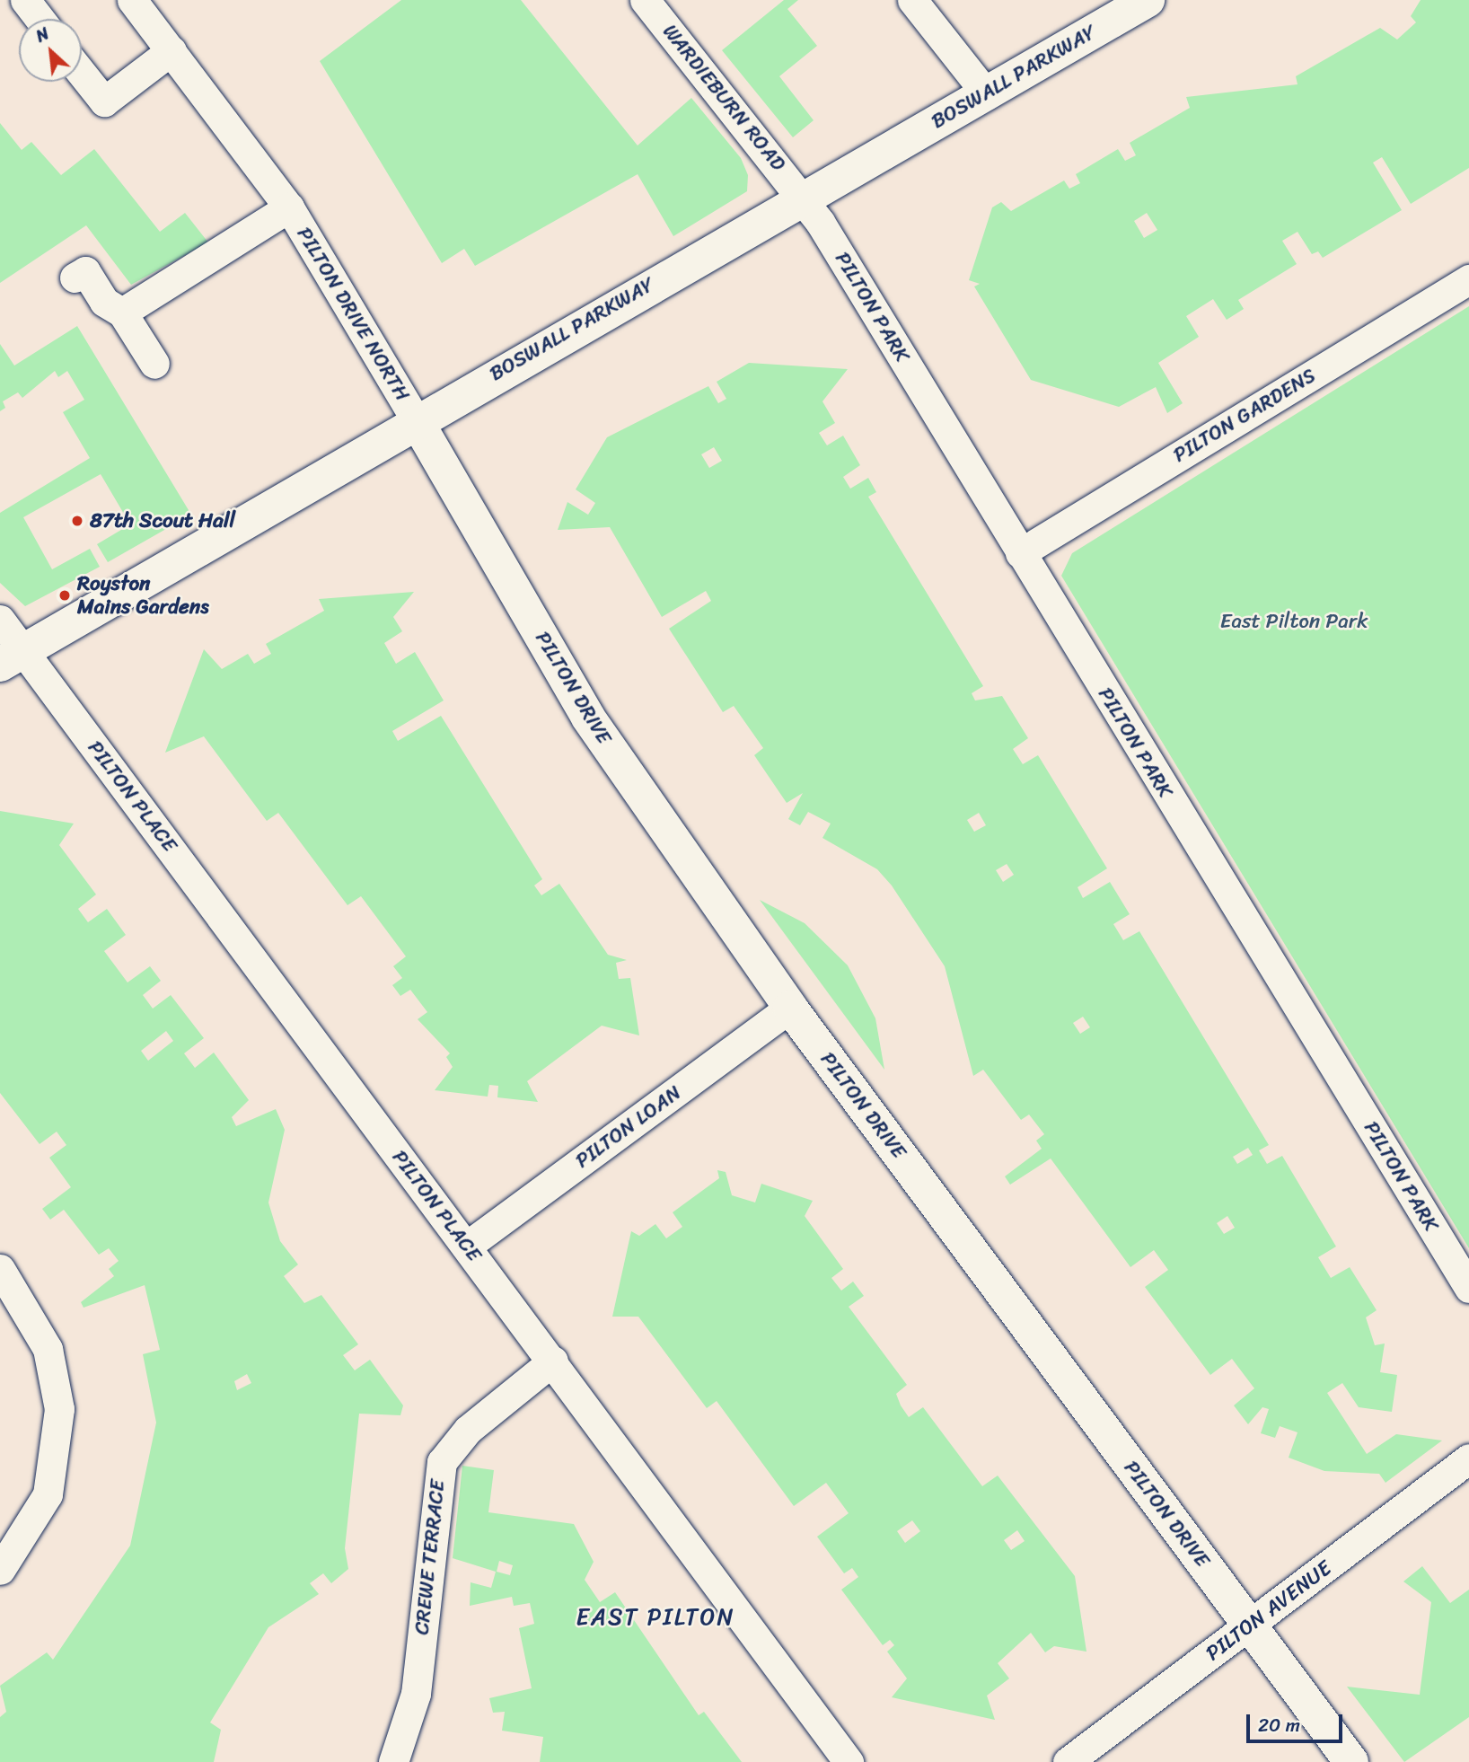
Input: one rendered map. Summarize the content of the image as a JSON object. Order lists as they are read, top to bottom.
{
  "streets": {
    "street": [
      "BOSWALL PARKWAY",
      "WARDIEBURN ROAD",
      "PILTON PARK",
      "PILTON DRIVE NORTH",
      "PILTON GARDENS",
      "PILTON DRIVE",
      "PILTON PLACE",
      "PILTON LOAN",
      "CREWE TERRACE",
      "PILTON AVENUE"
    ]
  },
  "crossings": [
    ["BOSWALL PARKWAY", "WARDIEBURN ROAD"],
    ["BOSWALL PARKWAY", "PILTON PARK"],
    ["BOSWALL PARKWAY", "PILTON DRIVE NORTH"],
    ["BOSWALL PARKWAY", "PILTON DRIVE"],
    ["BOSWALL PARKWAY", "PILTON PLACE"],
    ["WARDIEBURN ROAD", "PILTON PARK"],
    ["PILTON PARK", "PILTON GARDENS"],
    ["PILTON DRIVE NORTH", "PILTON DRIVE"],
    ["PILTON DRIVE", "PILTON LOAN"],
    ["PILTON DRIVE", "PILTON AVENUE"],
    ["PILTON PLACE", "PILTON LOAN"],
    ["PILTON PLACE", "CREWE TERRACE"]
  ],
  "districts": ["EAST PILTON"],
  "parks": ["East Pilton Park"],
  "places": ["87th Scout Hall", "Royston Mains Gardens"],
  "scale_bar": "20 m",
  "north": "top left"
}
